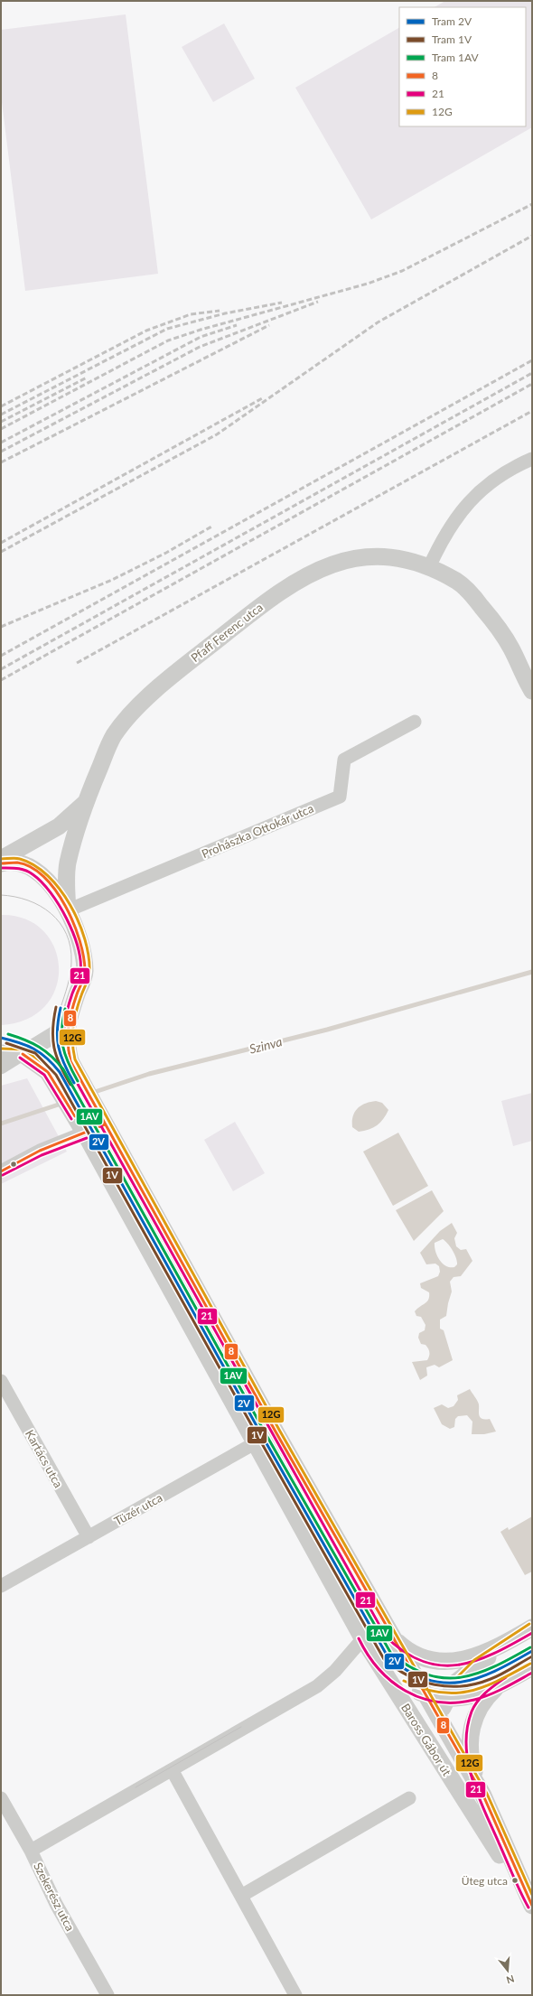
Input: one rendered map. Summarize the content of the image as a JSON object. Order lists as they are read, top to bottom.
{
  "streets": {
    "street": [
      "Pfaff Ferenc utca",
      "Prohászka Ottokár utca",
      "Kartács utca",
      "Tüzér utca",
      "Baross Gábor út",
      "Szekerész utca"
    ]
  },
  "crossings": [
    ["Pfaff Ferenc utca", "Prohászka Ottokár utca"],
    ["Kartács utca", "Tüzér utca"],
    ["Tüzér utca", "Baross Gábor út"]
  ],
  "water": ["Szinva"],
  "places": ["Üteg utca"],
  "lines": [
    "transit line 12G",
    "transit line 8",
    "transit line 21",
    "tram line 1V",
    "tram line 2V",
    "tram line 1AV"
  ],
  "legend": [
    "Tram 2V",
    "Tram 1V",
    "Tram 1AV",
    "8",
    "21",
    "12G"
  ],
  "north": "bottom"
}
